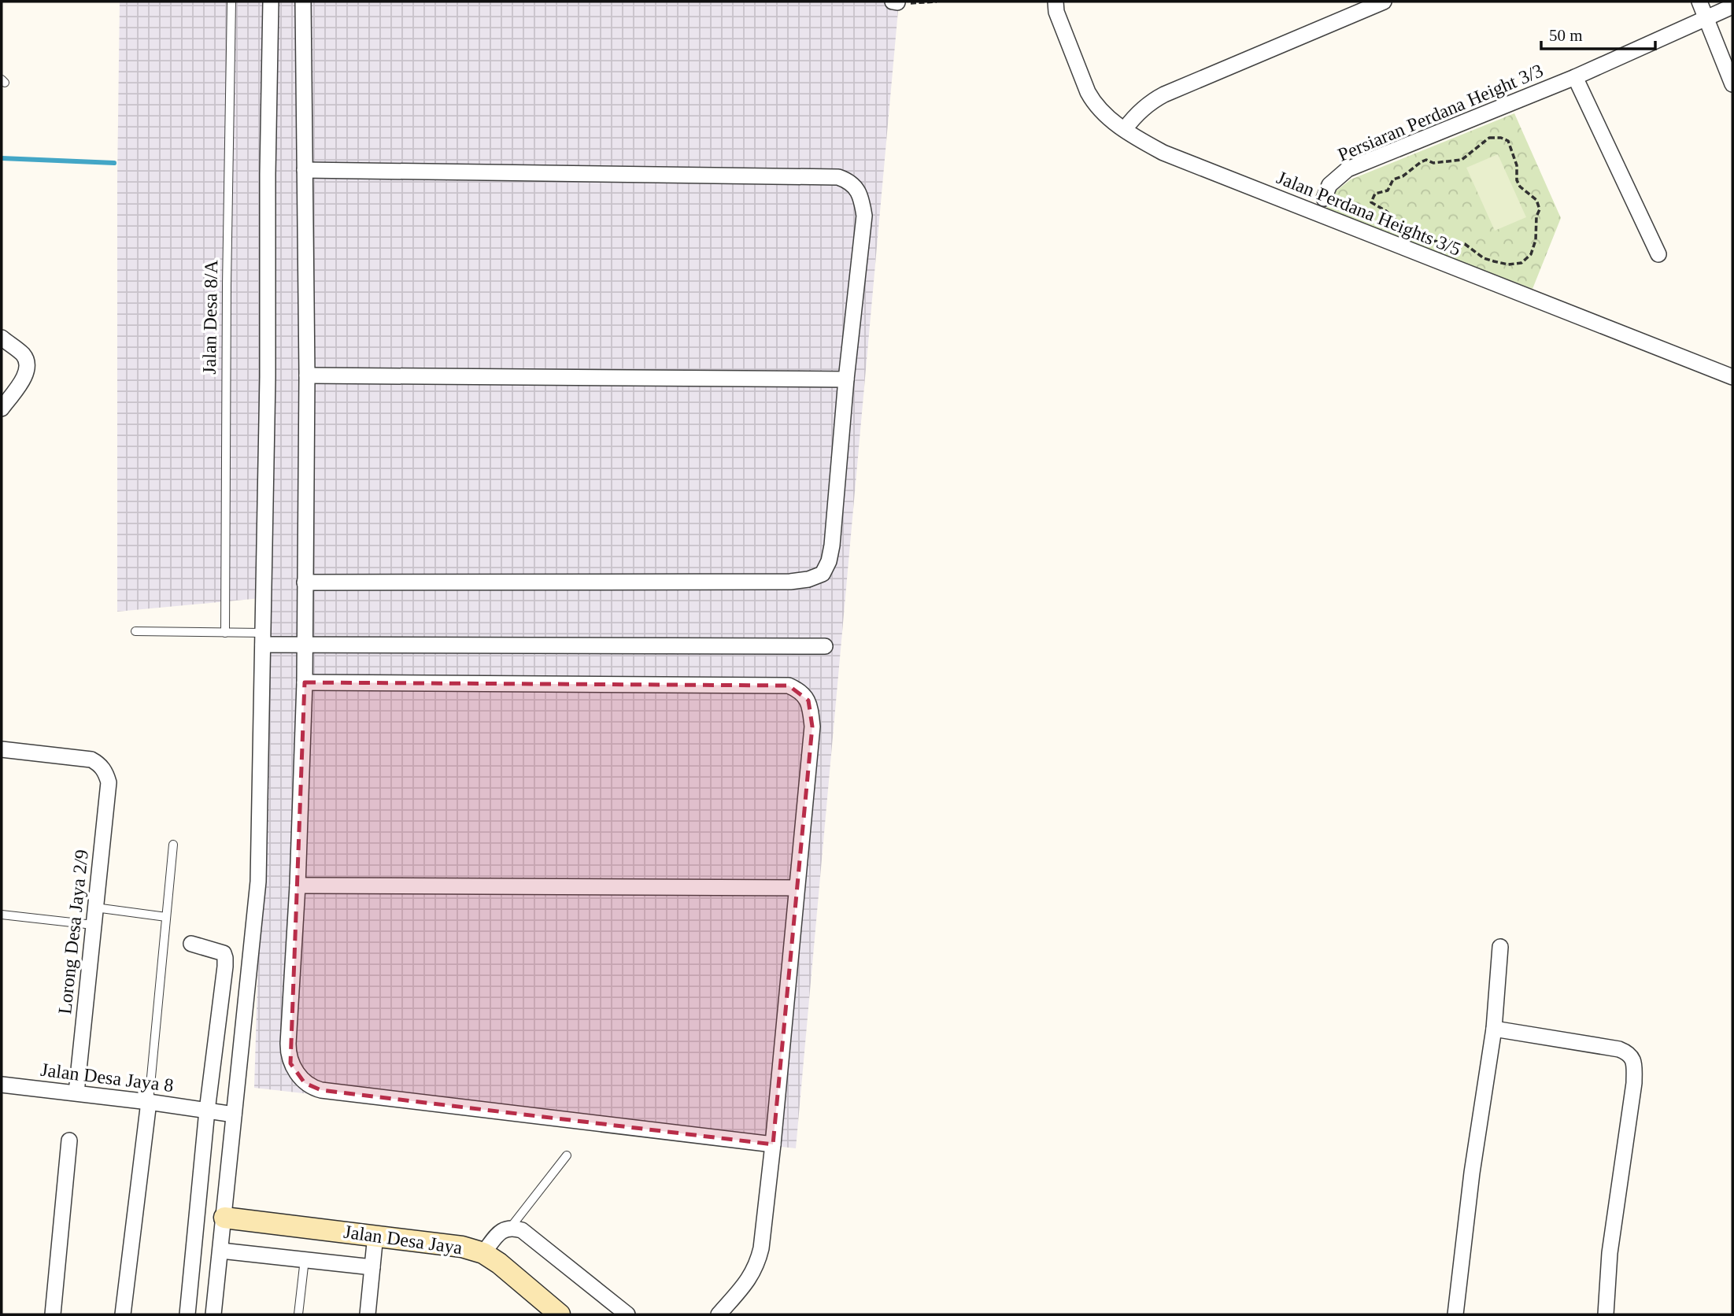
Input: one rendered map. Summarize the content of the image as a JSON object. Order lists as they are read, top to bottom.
{
  "streets": {
    "street": [
      "Persiaran Perdana Height 3/3",
      "Jalan Perdana Heights 3/5",
      "Lorong Desa Jaya 2/9",
      "Jalan Desa Jaya 8",
      "Jalan Desa Jaya"
    ],
    "lane": ["Jalan Desa 8/A"]
  },
  "crossings": [
    ["Lorong Desa Jaya 2/9", "Jalan Desa Jaya 8"]
  ],
  "scale_bar": "50 m"
}
